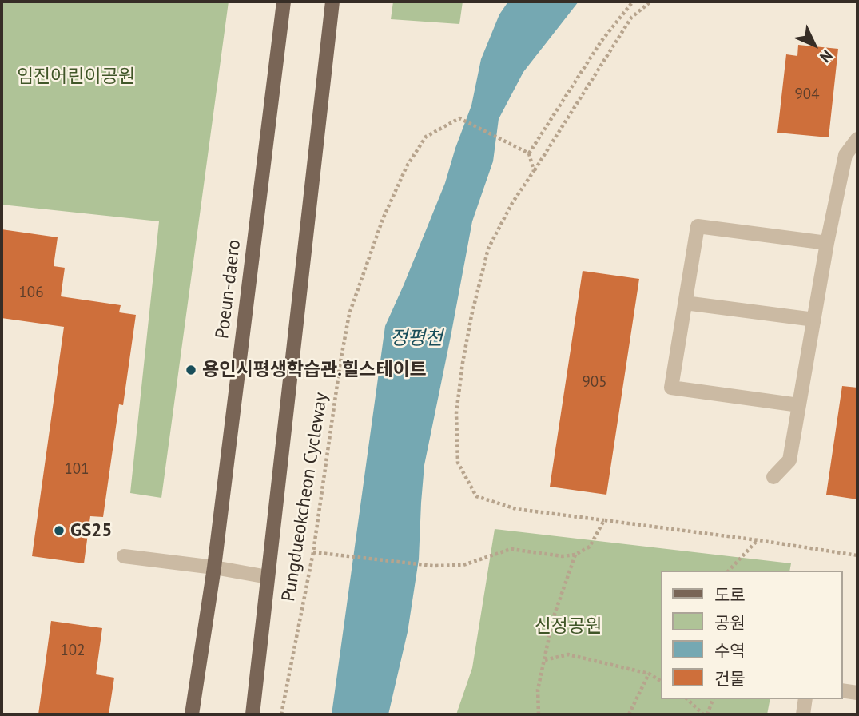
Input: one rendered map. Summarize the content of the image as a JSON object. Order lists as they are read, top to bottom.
{
  "streets": {
    "main road": ["Poeun-daero"],
    "path": ["Pungdueokcheon Cycleway"]
  },
  "water": ["정평천"],
  "parks": ["임진어린이공원", "신정공원"],
  "places": ["용인시평생학습관.힐스테이트", "GS25"],
  "house_numbers": [
    "904",
    "106",
    "905",
    "101",
    "102"
  ],
  "legend": [
    "도로",
    "공원",
    "수역",
    "건물"
  ],
  "north": "bottom right"
}
